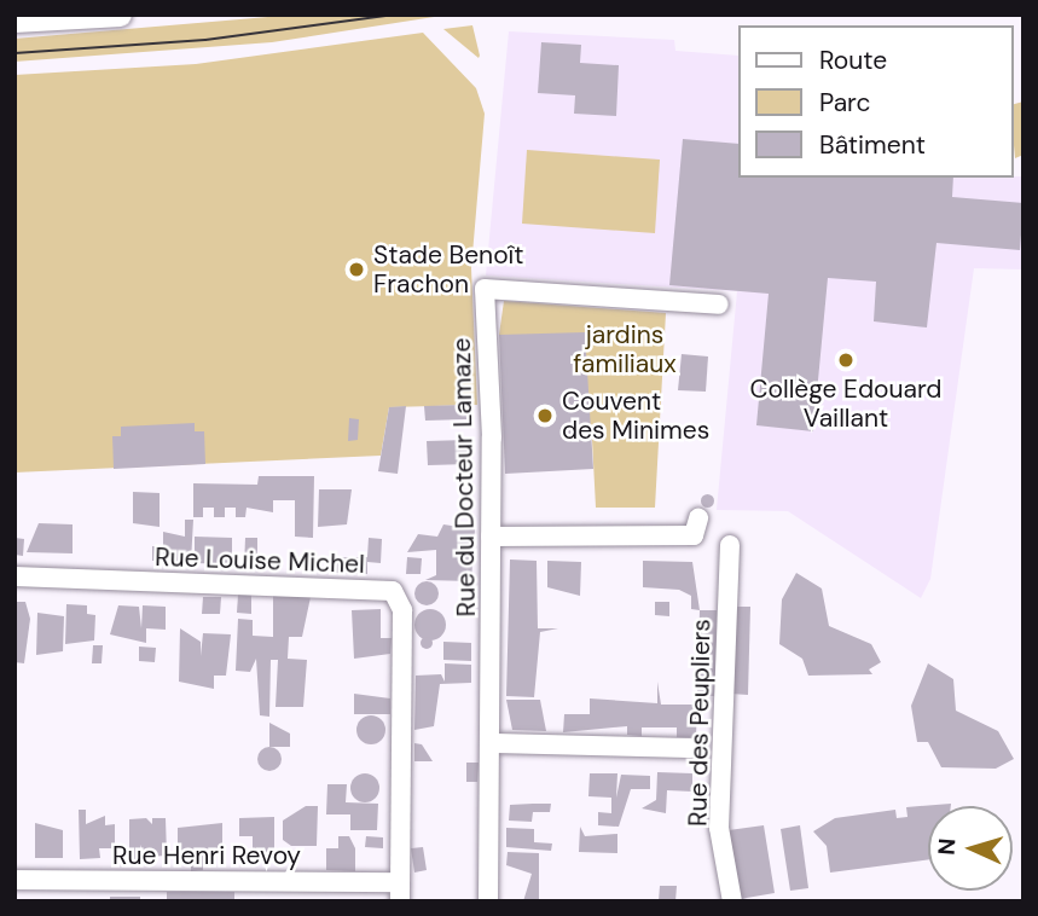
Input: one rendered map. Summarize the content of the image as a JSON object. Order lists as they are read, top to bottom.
{
  "streets": {
    "street": [
      "Rue du Docteur Lamaze",
      "Rue Louise Michel",
      "Rue des Peupliers",
      "Rue Henri Revoy"
    ]
  },
  "crossings": [
    ["Rue Louise Michel", "Rue Henri Revoy"]
  ],
  "parks": ["jardins familiaux"],
  "places": ["Stade Benoît Frachon", "Collège Edouard Vaillant", "Couvent des Minimes"],
  "legend": ["Route", "Parc", "Bâtiment"],
  "north": "left"
}
